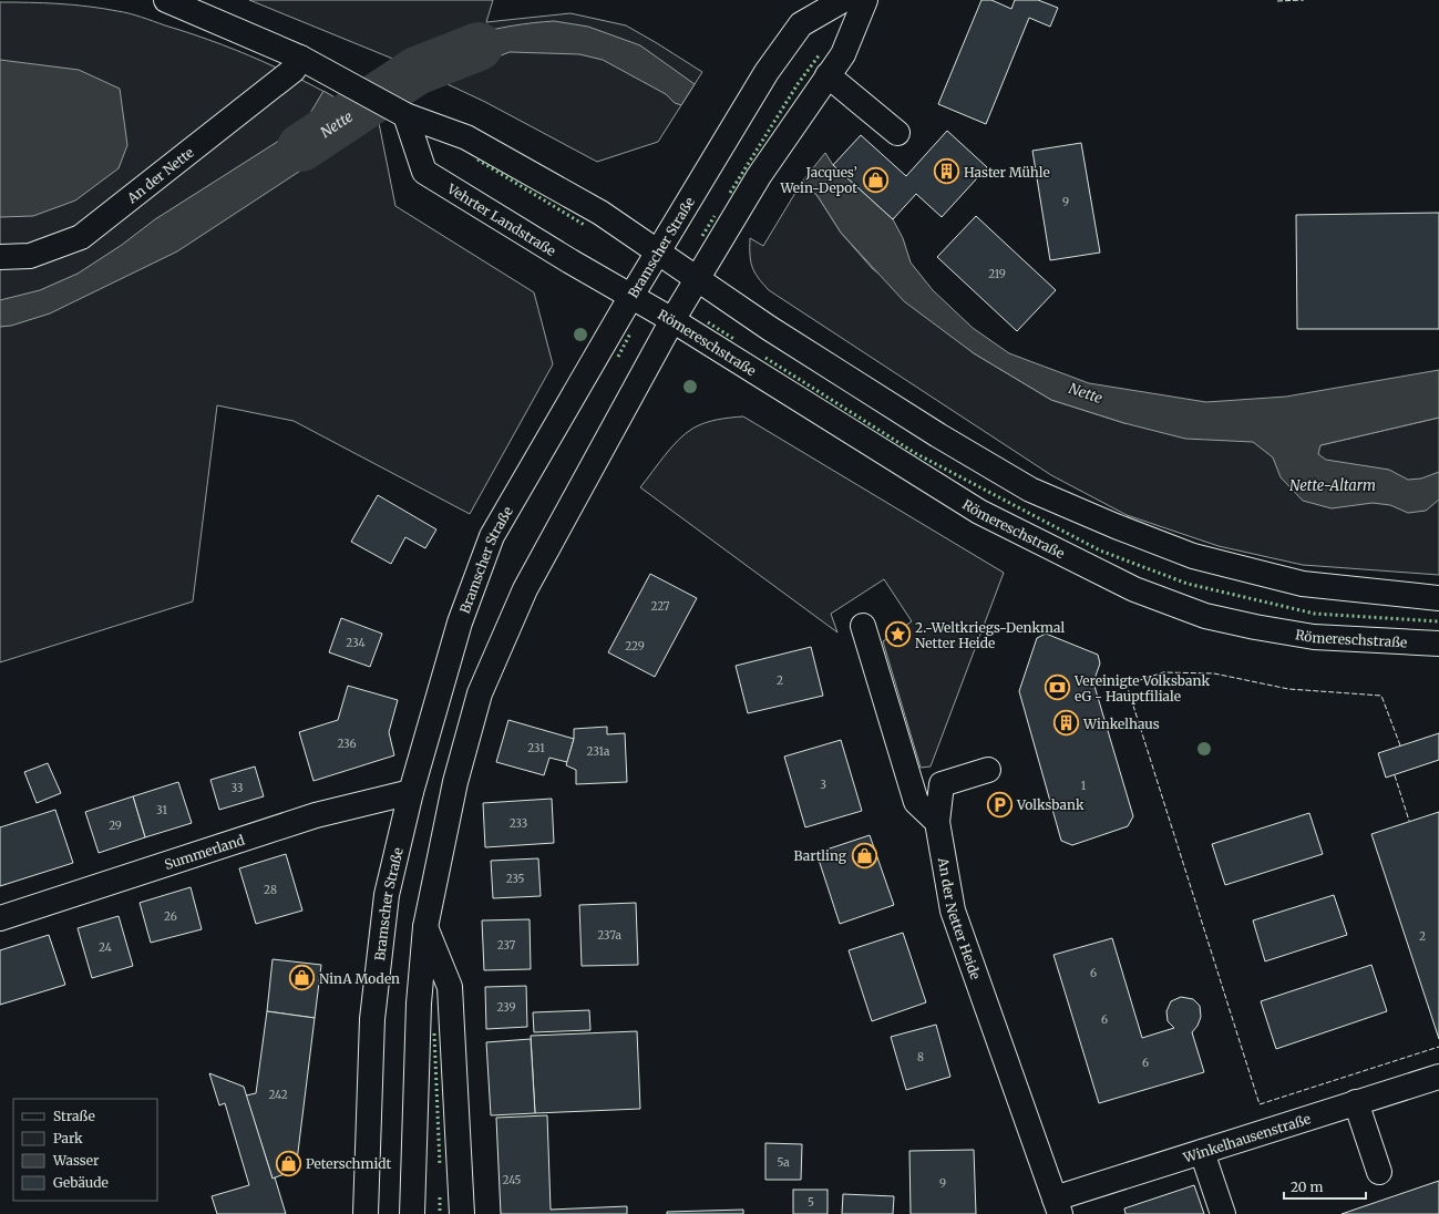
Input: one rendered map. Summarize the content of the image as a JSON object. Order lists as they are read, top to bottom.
{
  "streets": {
    "main road": [
      "An der Nette",
      "Vehrter Landstraße",
      "Bramscher Straße",
      "Römereschstraße",
      "Summerland",
      "An der Netter Heide",
      "Winkelhausenstraße"
    ]
  },
  "crossings": [
    ["Vehrter Landstraße", "Bramscher Straße"],
    ["Vehrter Landstraße", "Römereschstraße"],
    ["Bramscher Straße", "Römereschstraße"],
    ["Bramscher Straße", "Summerland"],
    ["An der Netter Heide", "Winkelhausenstraße"]
  ],
  "water": ["Nette", "Nette-Altarm"],
  "places": {
    "building": ["Haster Mühle", "Winkelhaus"],
    "shop": [
      "Jacques’ Wein-Depot",
      "Bartling",
      "NinA Moden",
      "Peterschmidt"
    ],
    "place": ["2.-Weltkriegs-Denkmal Netter Heide"],
    "bank": ["Vereinigte Volksbank eG - Hauptfiliale"],
    "parking": ["Volksbank"]
  },
  "house_numbers": [
    "9",
    "219",
    "227",
    "234",
    "229",
    "2",
    "236",
    "231",
    "231a",
    "3",
    "1",
    "33",
    "31",
    "233",
    "29",
    "235",
    "28",
    "26",
    "237a",
    "2",
    "237",
    "24",
    "6",
    "239",
    "6",
    "8",
    "6",
    "242",
    "5a",
    "245",
    "9",
    "5"
  ],
  "legend": [
    "Straße",
    "Park",
    "Wasser",
    "Gebäude"
  ],
  "scale_bar": "20 m"
}
